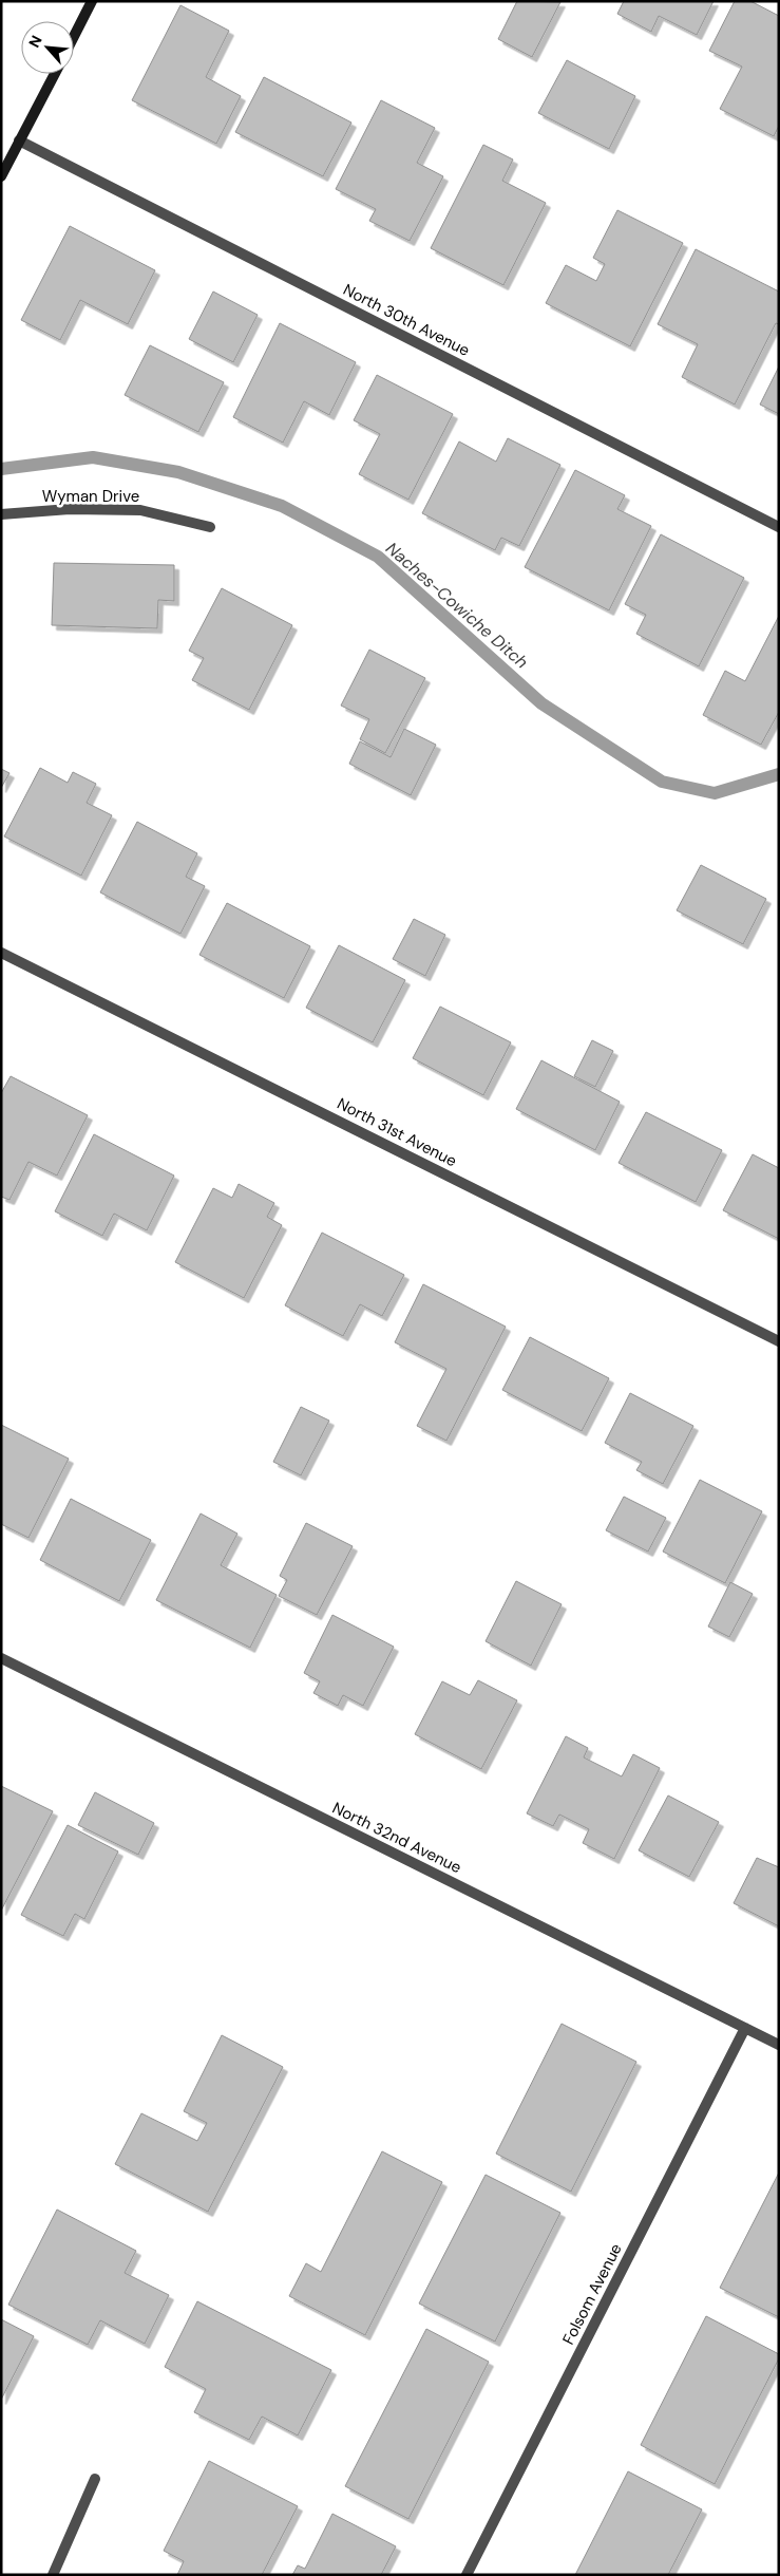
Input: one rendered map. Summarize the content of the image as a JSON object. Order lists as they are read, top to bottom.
{
  "streets": {
    "street": [
      "North 30th Avenue",
      "Wyman Drive",
      "North 31st Avenue",
      "North 32nd Avenue",
      "Folsom Avenue"
    ]
  },
  "crossings": [
    ["North 32nd Avenue", "Folsom Avenue"]
  ],
  "water": ["Naches-Cowiche Ditch"],
  "north": "top left"
}
